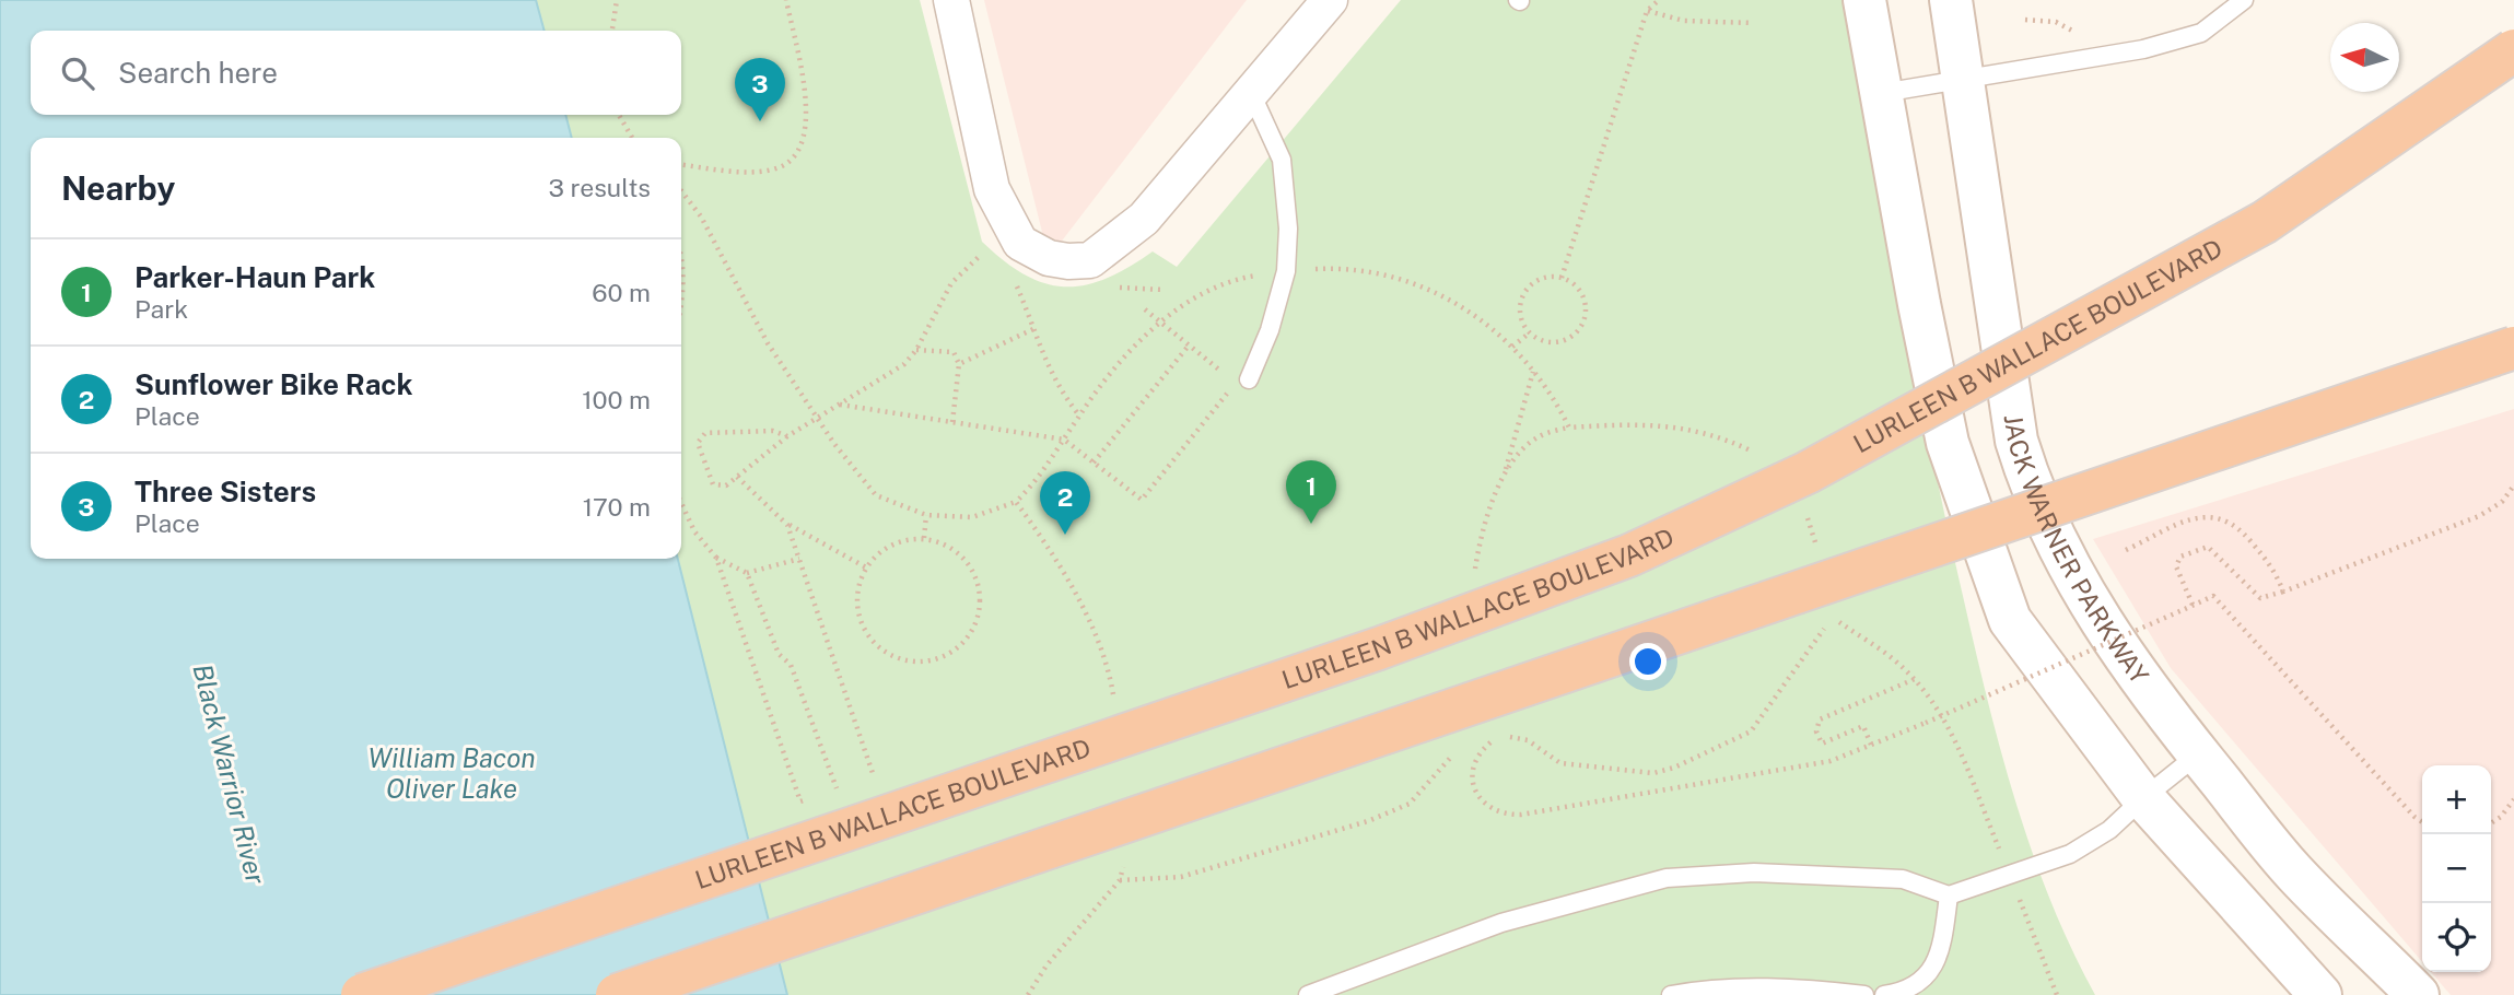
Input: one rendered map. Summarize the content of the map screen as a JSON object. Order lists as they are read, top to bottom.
{
  "streets": {
    "highway": ["LURLEEN B WALLACE BOULEVARD"],
    "main road": ["JACK WARNER PARKWAY"]
  },
  "water": ["William Bacon Oliver Lake", "Black Warrior River"],
  "north": "left",
  "page": {
    "search": "Search here",
    "pins": ["3", "1", "2"],
    "heading": ["Nearby", "3 results"],
    "list": [
      {
        "mark": "1",
        "name": "Parker-Haun Park",
        "note": "Park",
        "value": "60 m"
      },
      {
        "mark": "2",
        "name": "Sunflower Bike Rack",
        "note": "Place",
        "value": "100 m"
      },
      {
        "mark": "3",
        "name": "Three Sisters",
        "note": "Place",
        "value": "170 m"
      }
    ],
    "map_buttons": ["+", "−"]
  }
}
